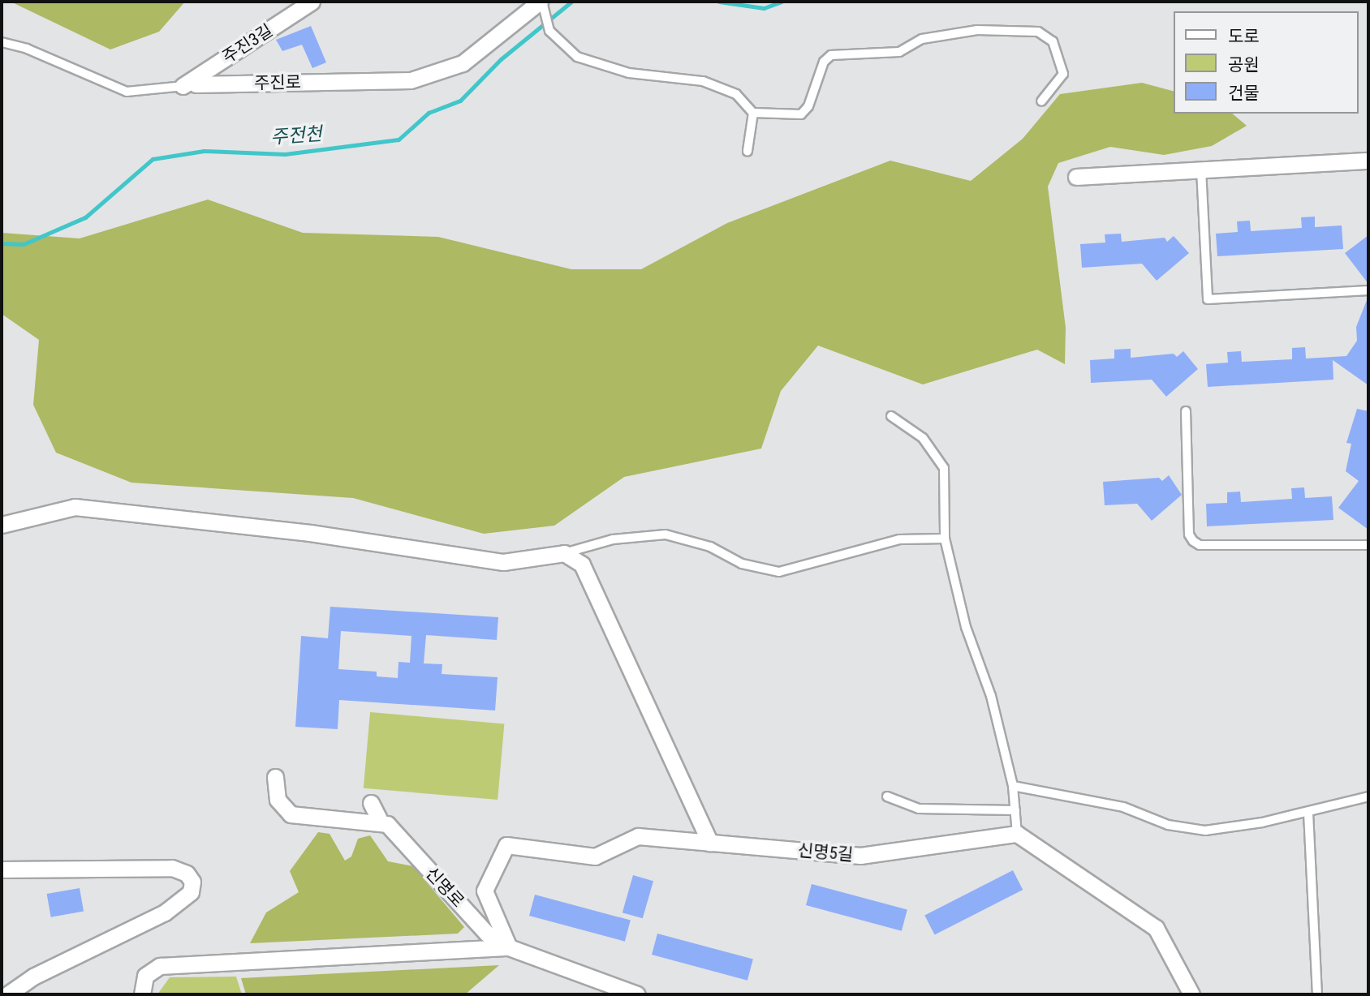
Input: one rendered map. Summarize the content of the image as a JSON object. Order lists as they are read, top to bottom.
{
  "streets": {
    "street": [
      "주진3길",
      "주진로",
      "신명5길",
      "신명로"
    ]
  },
  "crossings": [
    ["주진3길", "주진로"],
    ["신명5길", "신명로"]
  ],
  "water": ["주전천"],
  "legend": ["도로", "공원", "건물"]
}
